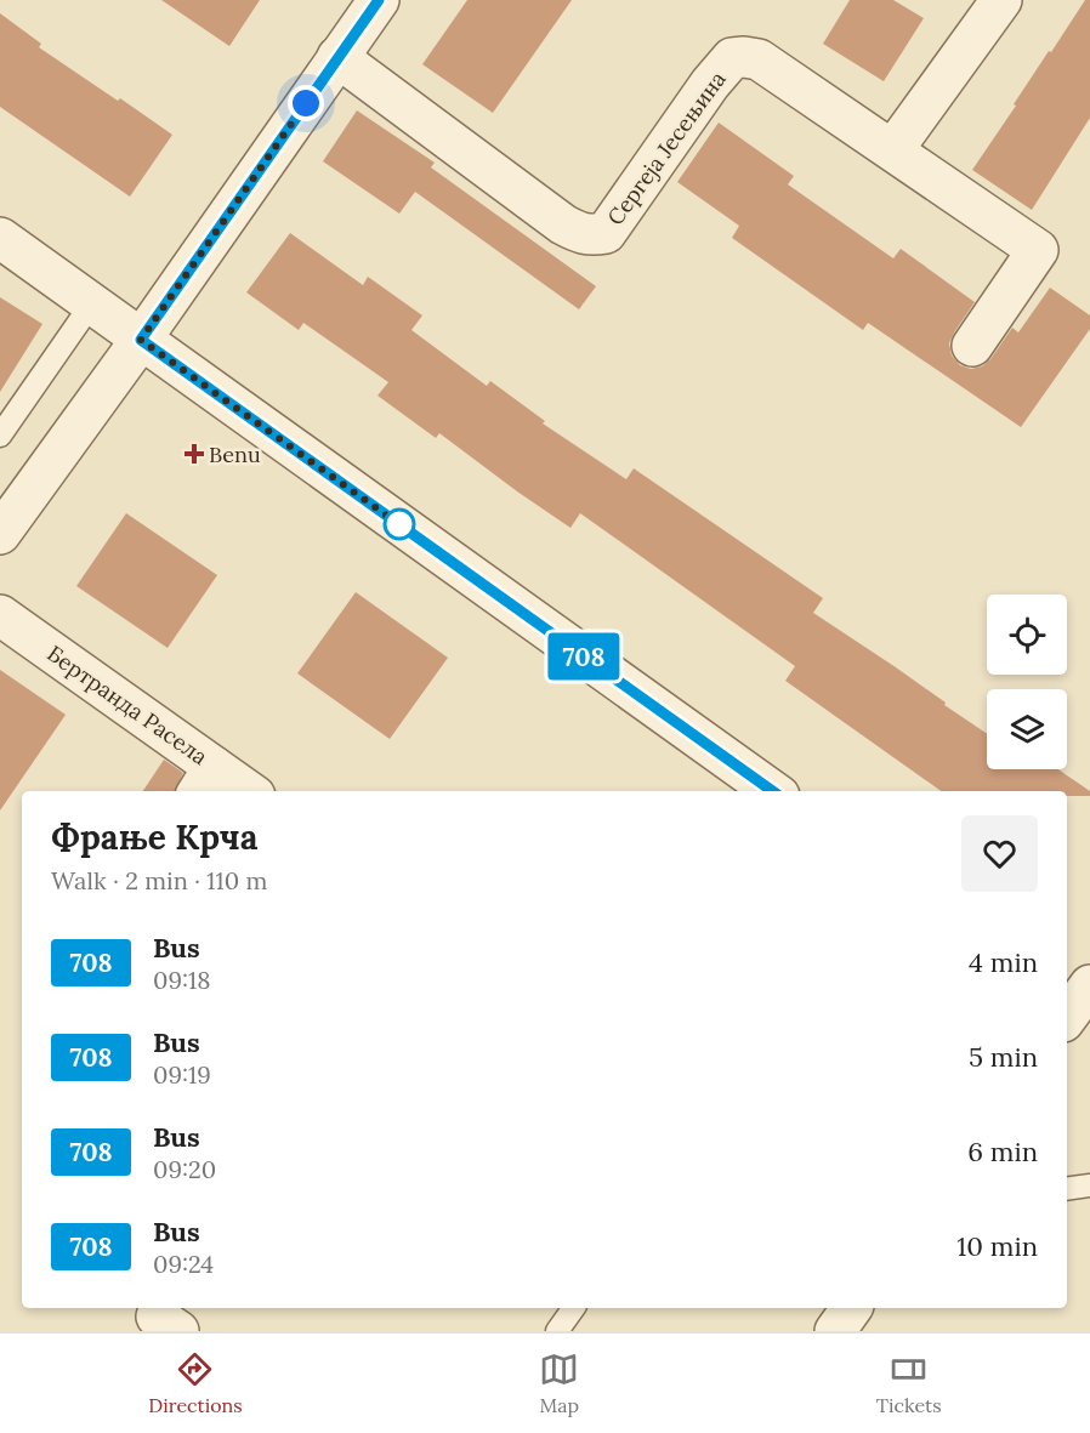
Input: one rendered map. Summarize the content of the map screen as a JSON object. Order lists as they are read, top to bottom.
{
  "streets": {
    "street": ["Сергеја Јесењина", "Бертранда Расела"]
  },
  "places": {
    "health": ["Benu"]
  },
  "lines": ["bus line 708"],
  "page": {
    "on_map": "708",
    "heading": ["Фрање Крча", "Walk · 2 min · 110 m"],
    "list": [
      {
        "mark": "708",
        "name": "Bus",
        "note": "09:18",
        "value": "4 min"
      },
      {
        "mark": "708",
        "name": "Bus",
        "note": "09:19",
        "value": "5 min"
      },
      {
        "mark": "708",
        "name": "Bus",
        "note": "09:20",
        "value": "6 min"
      },
      {
        "mark": "708",
        "name": "Bus",
        "note": "09:24",
        "value": "10 min"
      }
    ],
    "tabs": ["Directions", "Map", "Tickets"]
  }
}
